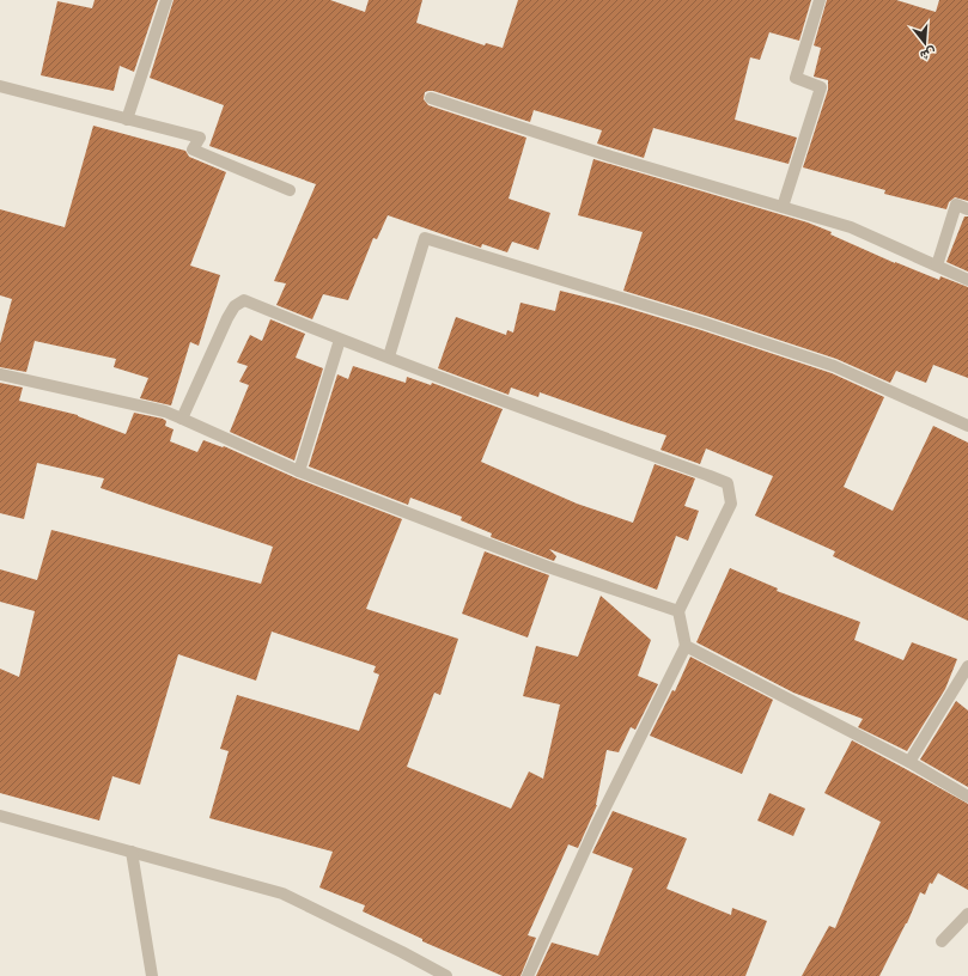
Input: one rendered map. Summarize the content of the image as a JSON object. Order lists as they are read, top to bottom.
{
  "north": "bottom"
}
